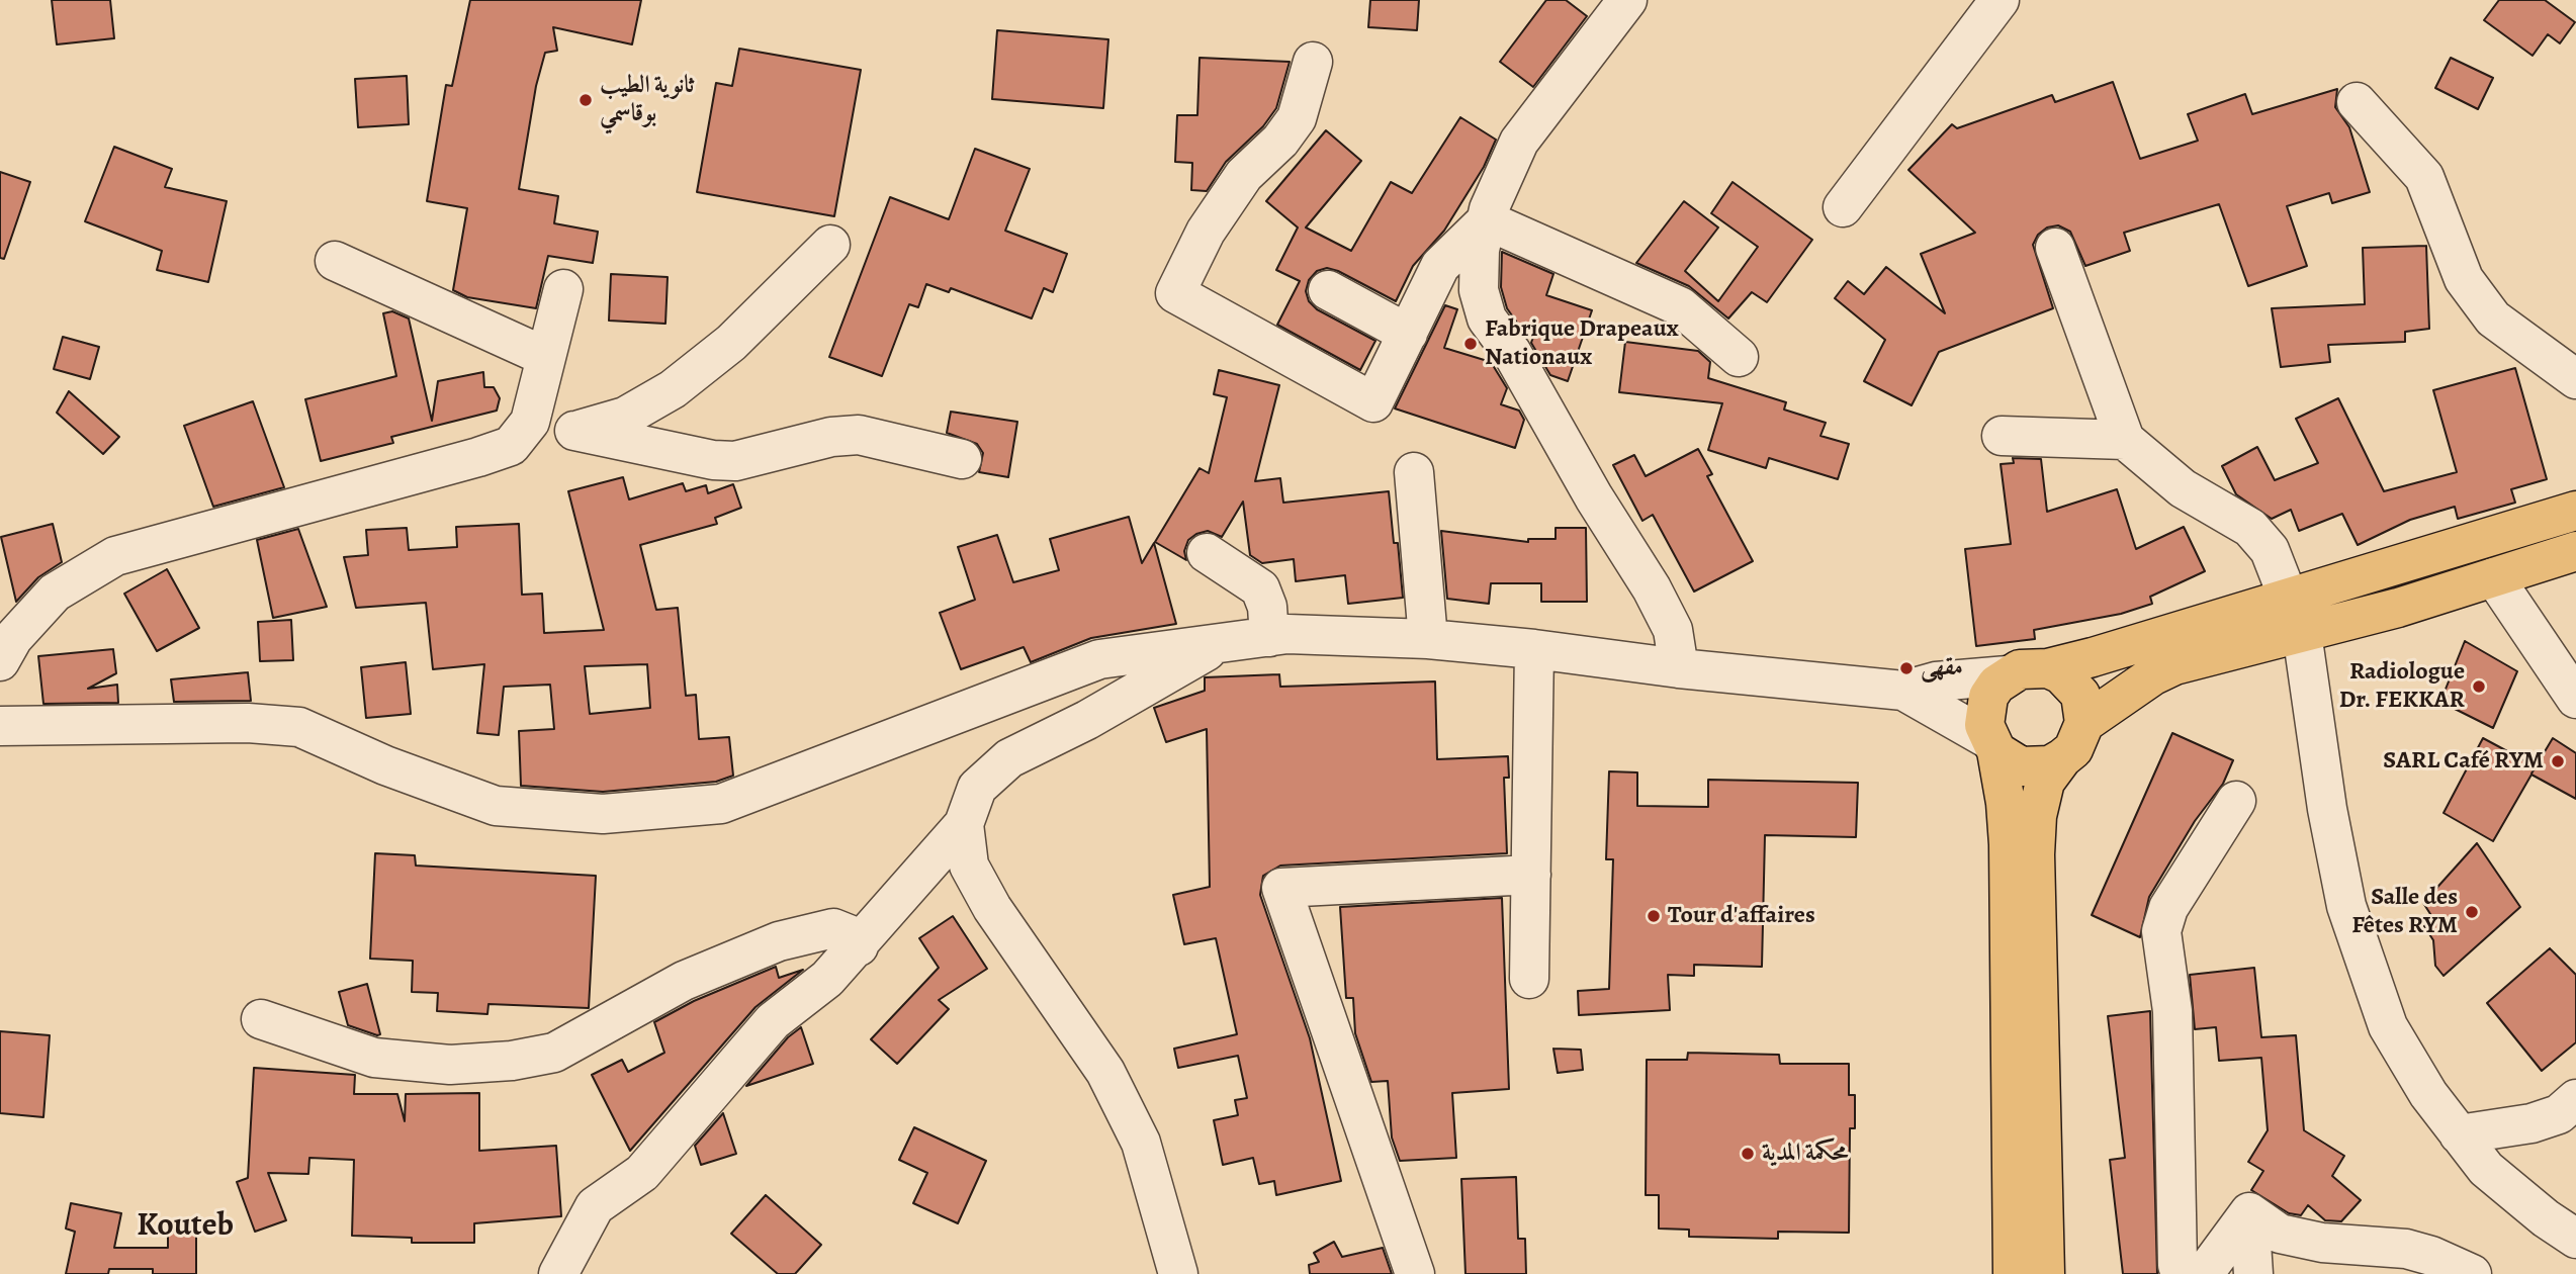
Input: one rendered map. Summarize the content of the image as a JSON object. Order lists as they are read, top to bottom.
{
  "districts": ["Kouteb"],
  "places": [
    "ثانوية الطيب بوقاسمي",
    "Fabrique Drapeaux Nationaux",
    "مقهى",
    "Radiologue Dr. FEKKAR",
    "SARL Café RYM",
    "Salle des Fêtes RYM",
    "Tour d'affaires",
    "محكمة المدية"
  ]
}
